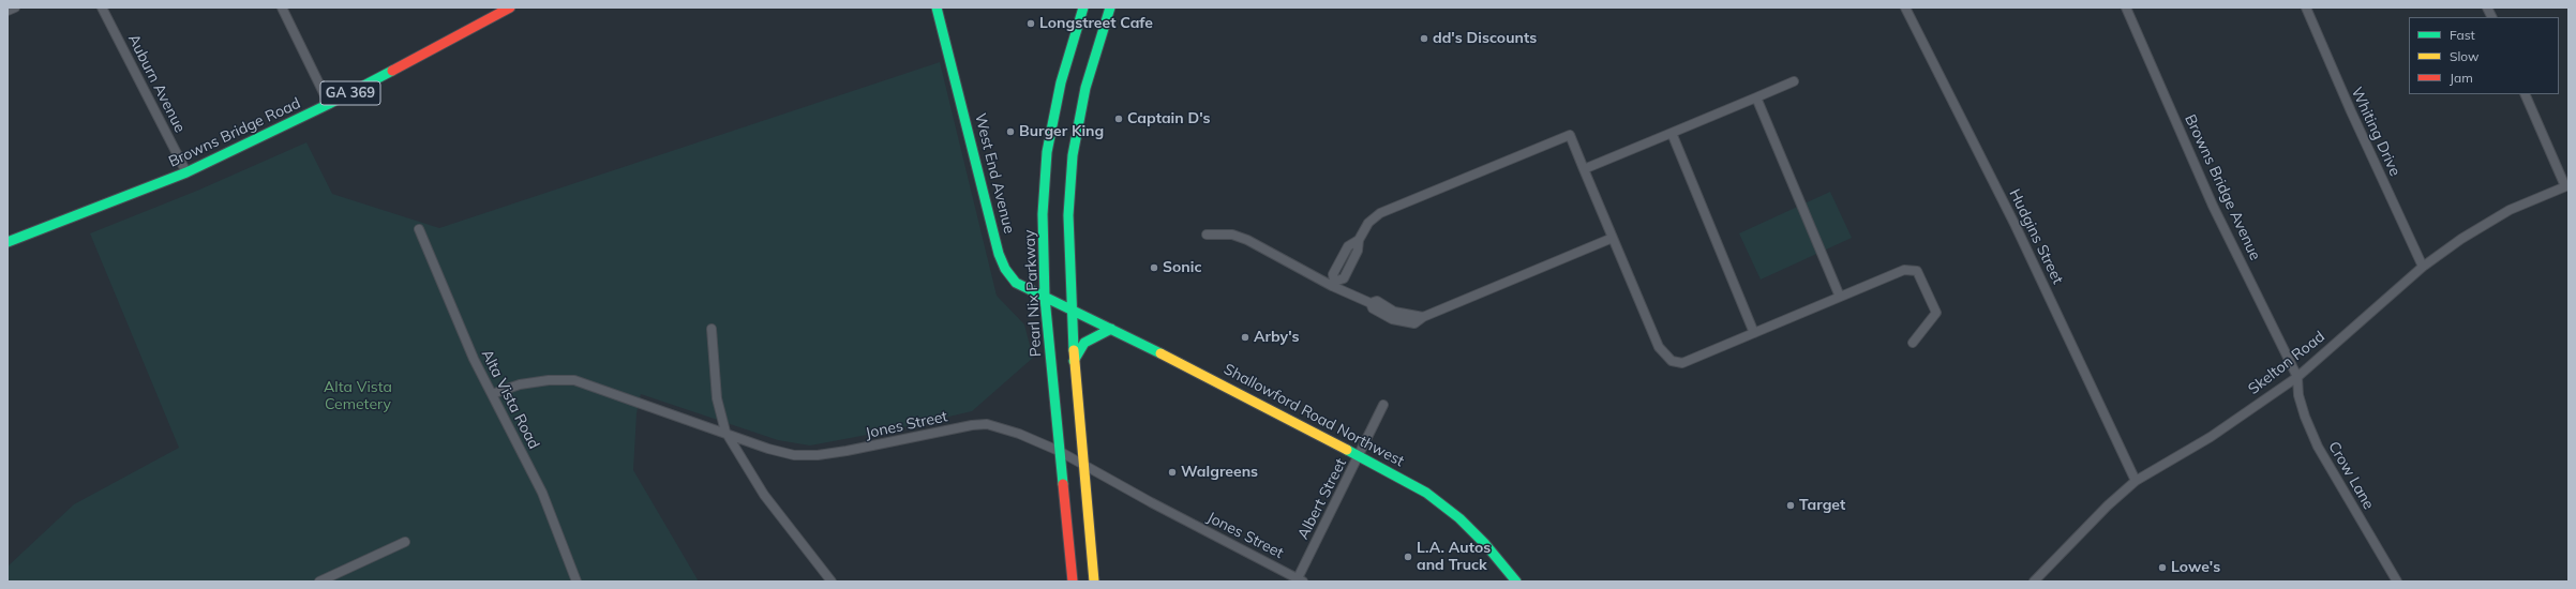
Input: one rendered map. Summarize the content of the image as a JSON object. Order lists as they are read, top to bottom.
{
  "streets": {
    "main road": [
      "GA 369",
      "Browns Bridge Road",
      "West End Avenue",
      "Pearl Nix Parkway",
      "Shallowford Road Northwest"
    ],
    "street": [
      "Auburn Avenue",
      "Whiting Drive",
      "Browns Bridge Avenue",
      "Hudgins Street",
      "Skelton Road",
      "Alta Vista Road",
      "Jones Street",
      "Crow Lane",
      "Albert Street"
    ]
  },
  "crossings": [
    ["Auburn Avenue", "Browns Bridge Road"],
    ["Whiting Drive", "Skelton Road"],
    ["West End Avenue", "Pearl Nix Parkway"],
    ["West End Avenue", "Shallowford Road Northwest"],
    ["Browns Bridge Avenue", "Skelton Road"],
    ["Browns Bridge Avenue", "Crow Lane"],
    ["Hudgins Street", "Skelton Road"],
    ["Pearl Nix Parkway", "Jones Street"],
    ["Skelton Road", "Crow Lane"],
    ["Alta Vista Road", "Jones Street"],
    ["Shallowford Road Northwest", "Albert Street"],
    ["Jones Street", "Albert Street"]
  ],
  "parks": ["Alta Vista Cemetery"],
  "places": [
    "Longstreet Cafe",
    "dd's Discounts",
    "Captain D's",
    "Burger King",
    "Sonic",
    "Arby's",
    "Walgreens",
    "Target",
    "L.A. Autos and Truck",
    "Lowe's"
  ],
  "legend": ["Fast", "Slow", "Jam"]
}
